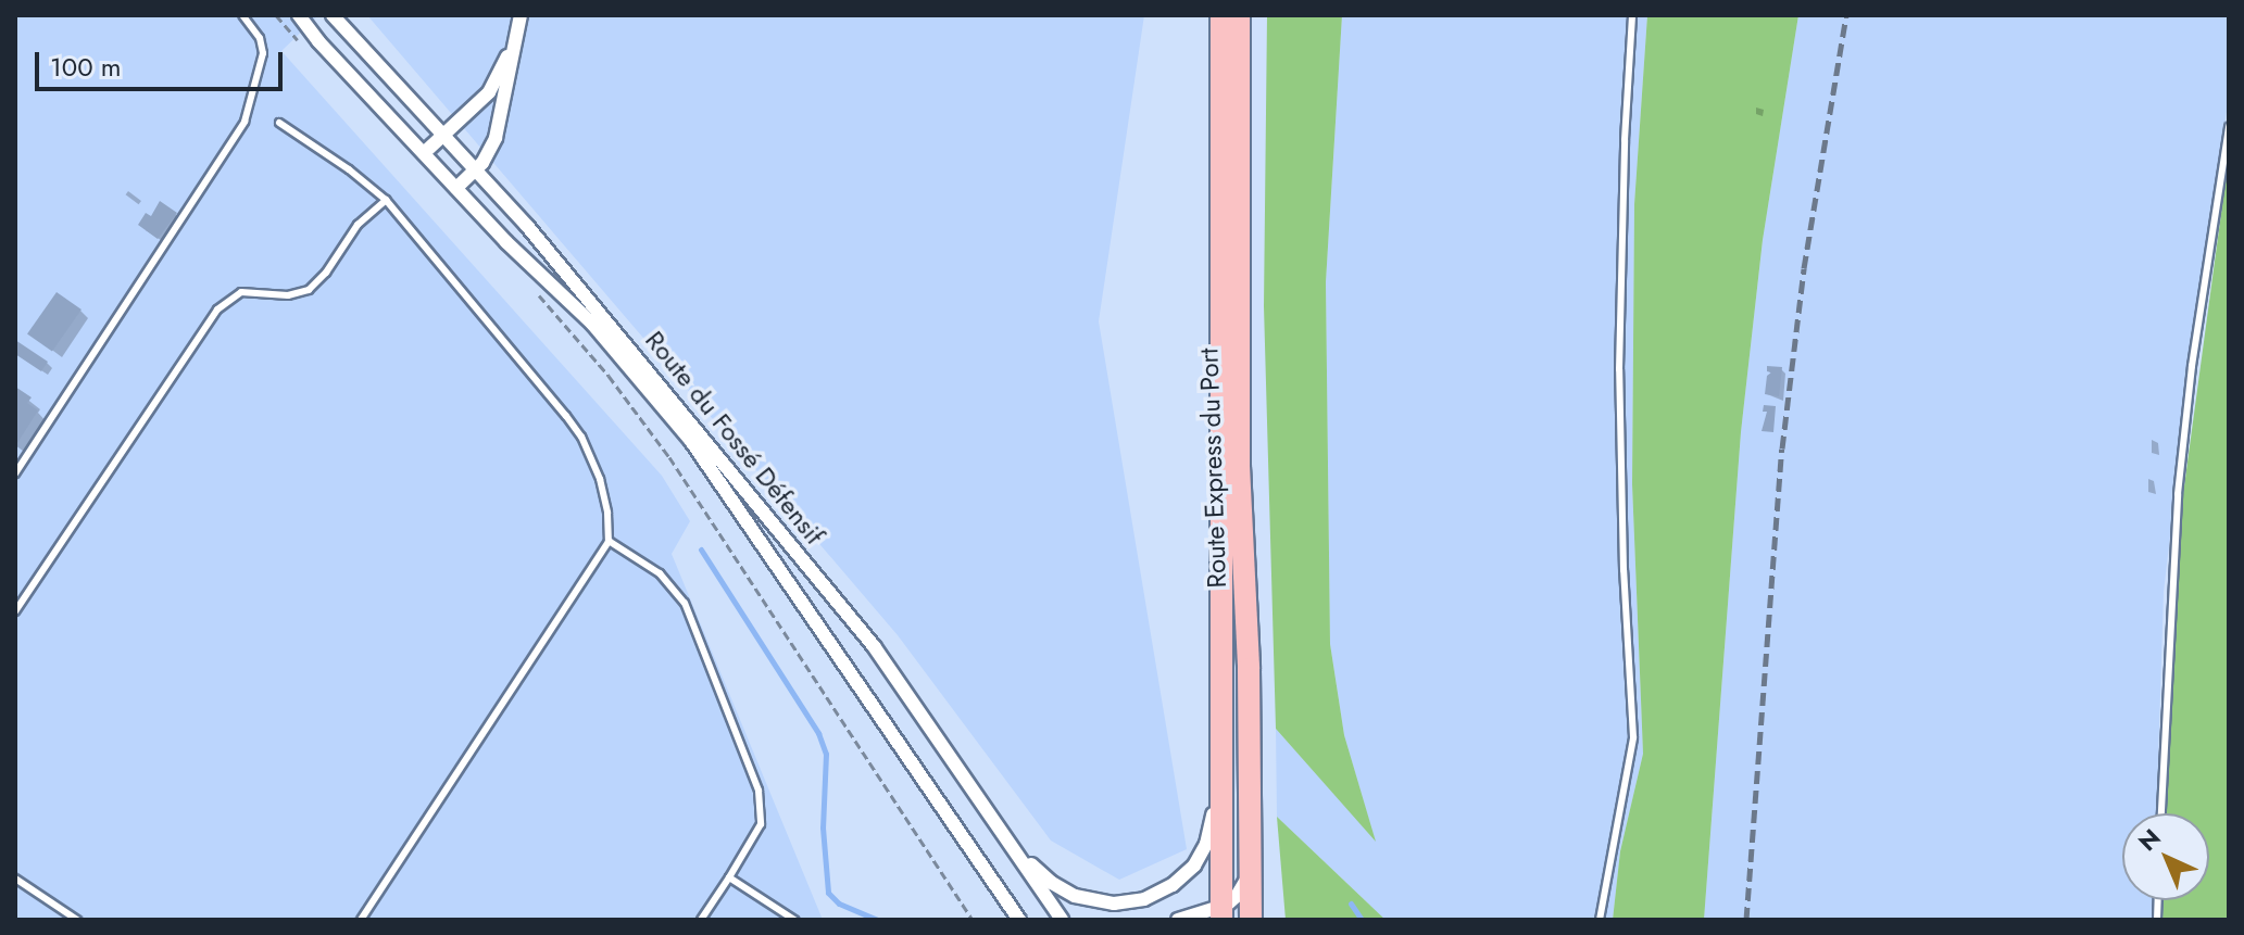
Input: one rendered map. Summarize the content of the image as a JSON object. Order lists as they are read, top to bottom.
{
  "streets": {
    "main road": ["Route Express du Port"],
    "street": ["Route du Fossé Défensif"]
  },
  "scale_bar": "100 m",
  "north": "top left"
}
